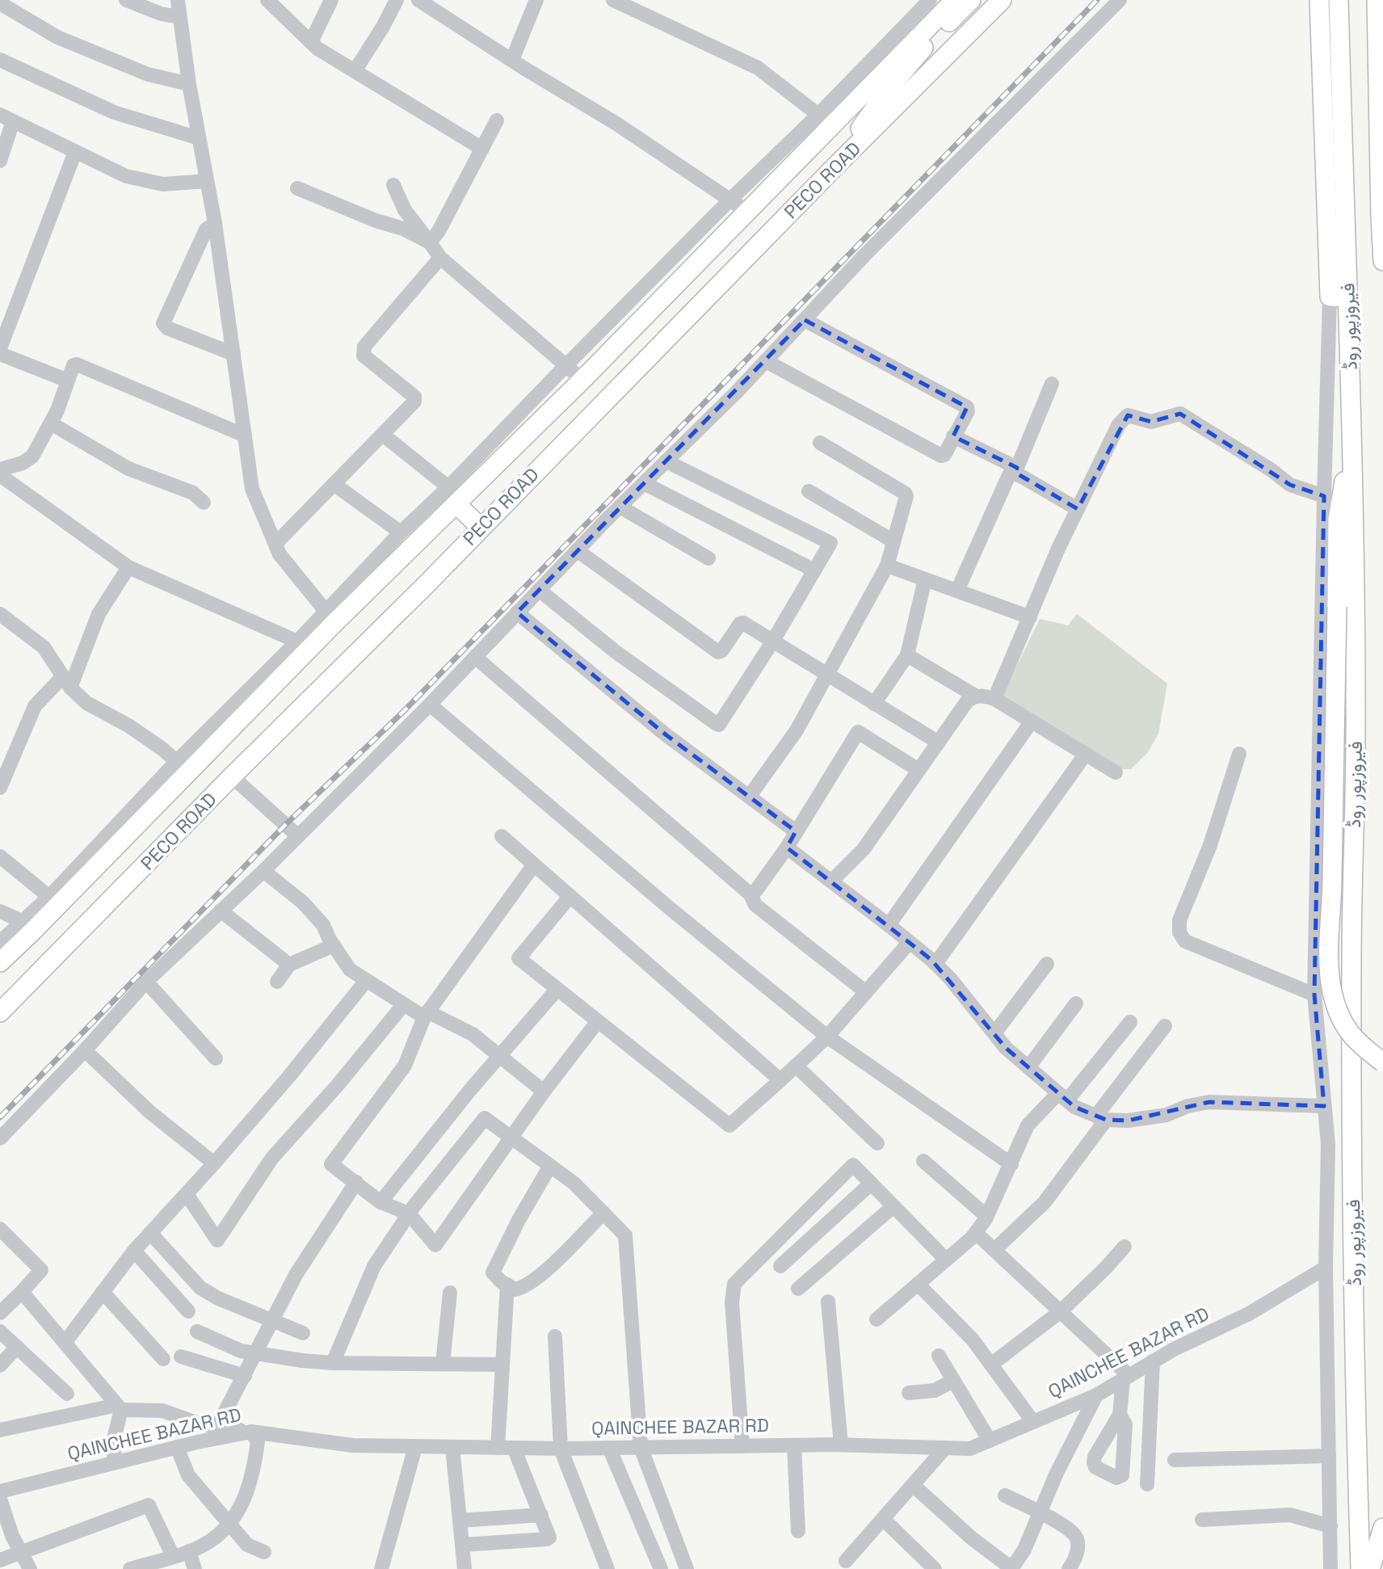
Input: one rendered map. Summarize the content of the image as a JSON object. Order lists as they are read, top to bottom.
{
  "streets": {
    "main road": ["PECO ROAD", "فیروزپور روڈ"],
    "street": ["QAINCHEE BAZAR RD"]
  }
}
